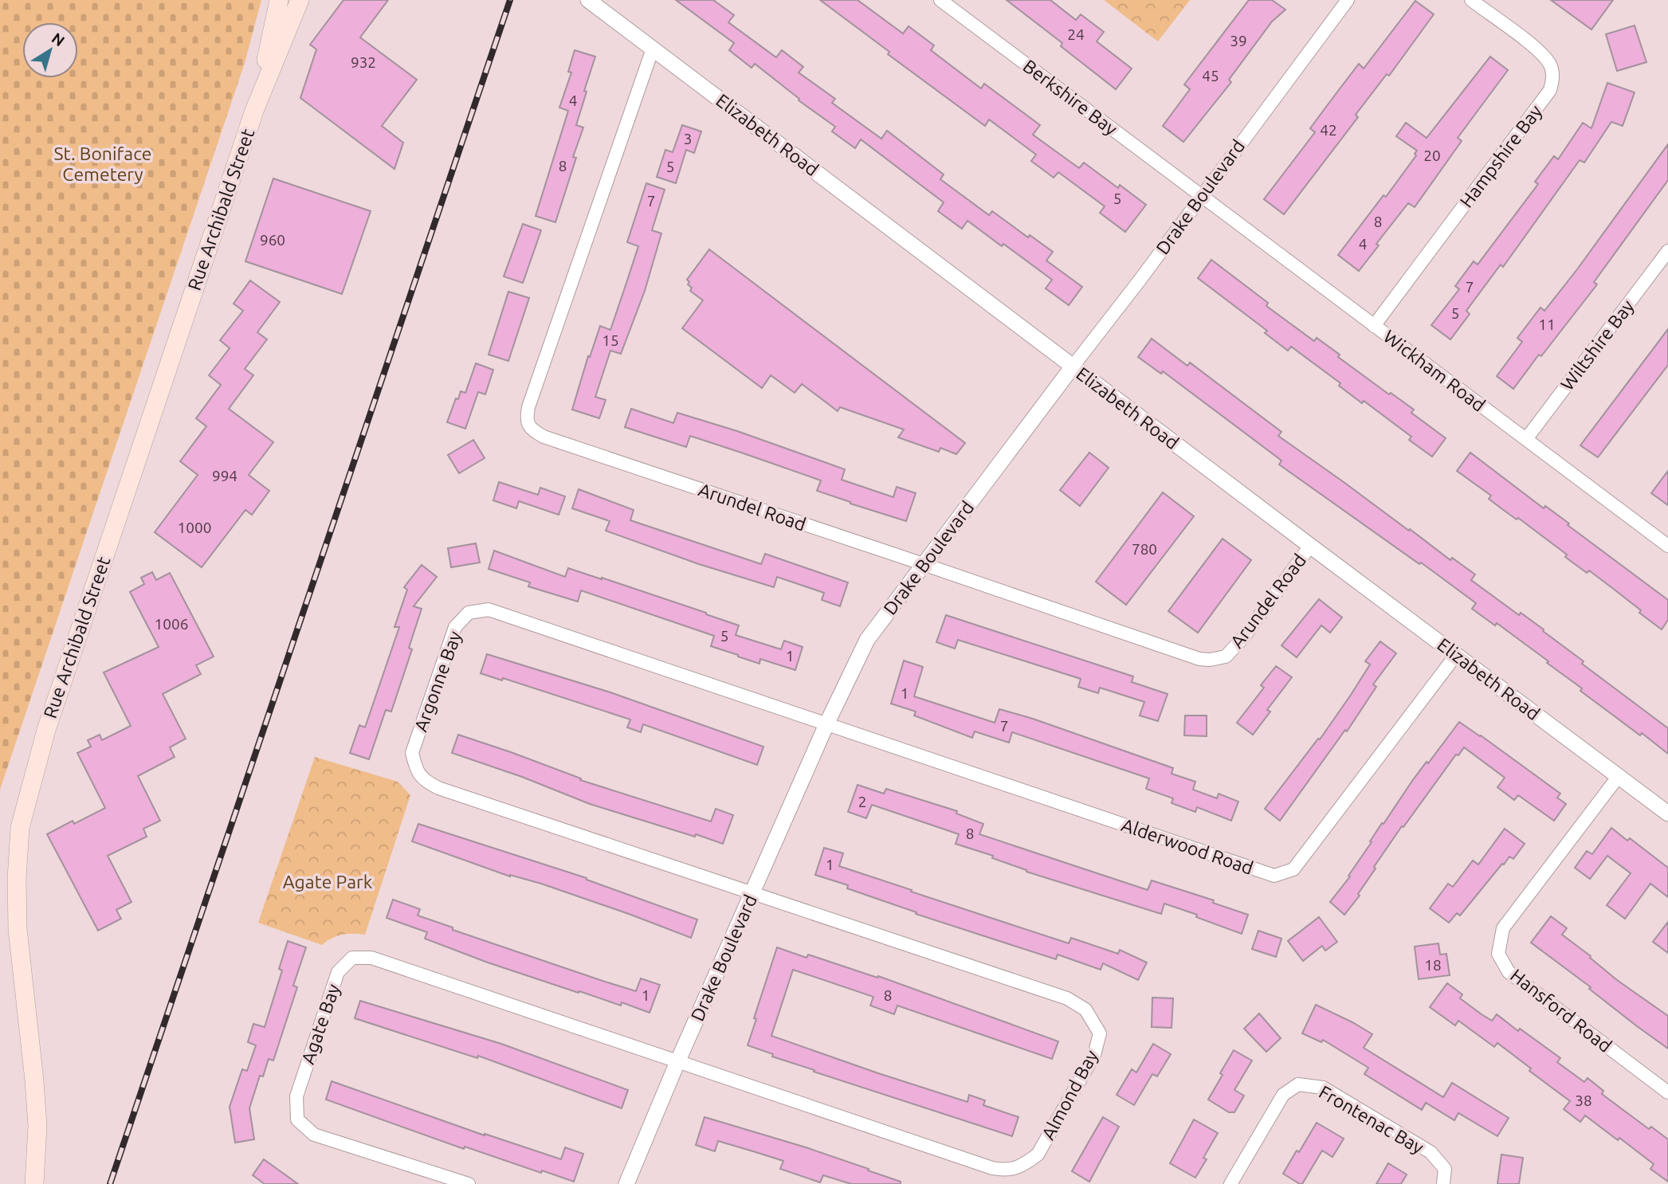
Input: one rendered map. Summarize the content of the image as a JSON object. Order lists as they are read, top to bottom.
{
  "streets": {
    "main road": ["Rue Archibald Street"],
    "street": [
      "Berkshire Bay",
      "Elizabeth Road",
      "Hampshire Bay",
      "Drake Boulevard",
      "Wiltshire Bay",
      "Wickham Road",
      "Arundel Road",
      "Argonne Bay",
      "Alderwood Road",
      "Hansford Road",
      "Agate Bay",
      "Almond Bay",
      "Frontenac Bay"
    ]
  },
  "crossings": [
    ["Berkshire Bay", "Drake Boulevard"],
    ["Berkshire Bay", "Wickham Road"],
    ["Elizabeth Road", "Drake Boulevard"],
    ["Elizabeth Road", "Arundel Road"],
    ["Elizabeth Road", "Alderwood Road"],
    ["Elizabeth Road", "Hansford Road"],
    ["Hampshire Bay", "Wickham Road"],
    ["Drake Boulevard", "Wickham Road"],
    ["Drake Boulevard", "Arundel Road"],
    ["Drake Boulevard", "Argonne Bay"],
    ["Drake Boulevard", "Alderwood Road"],
    ["Drake Boulevard", "Agate Bay"],
    ["Drake Boulevard", "Almond Bay"],
    ["Wiltshire Bay", "Wickham Road"],
    ["Argonne Bay", "Alderwood Road"],
    ["Argonne Bay", "Almond Bay"],
    ["Agate Bay", "Almond Bay"]
  ],
  "parks": ["St. Boniface Cemetery", "Agate Park"],
  "house_numbers": [
    "24",
    "39",
    "932",
    "45",
    "4",
    "42",
    "3",
    "20",
    "8",
    "5",
    "5",
    "7",
    "8",
    "960",
    "4",
    "7",
    "5",
    "11",
    "15",
    "994",
    "1000",
    "780",
    "1006",
    "5",
    "1",
    "1",
    "7",
    "2",
    "8",
    "1",
    "18",
    "1",
    "8",
    "38"
  ],
  "north": "top right"
}
